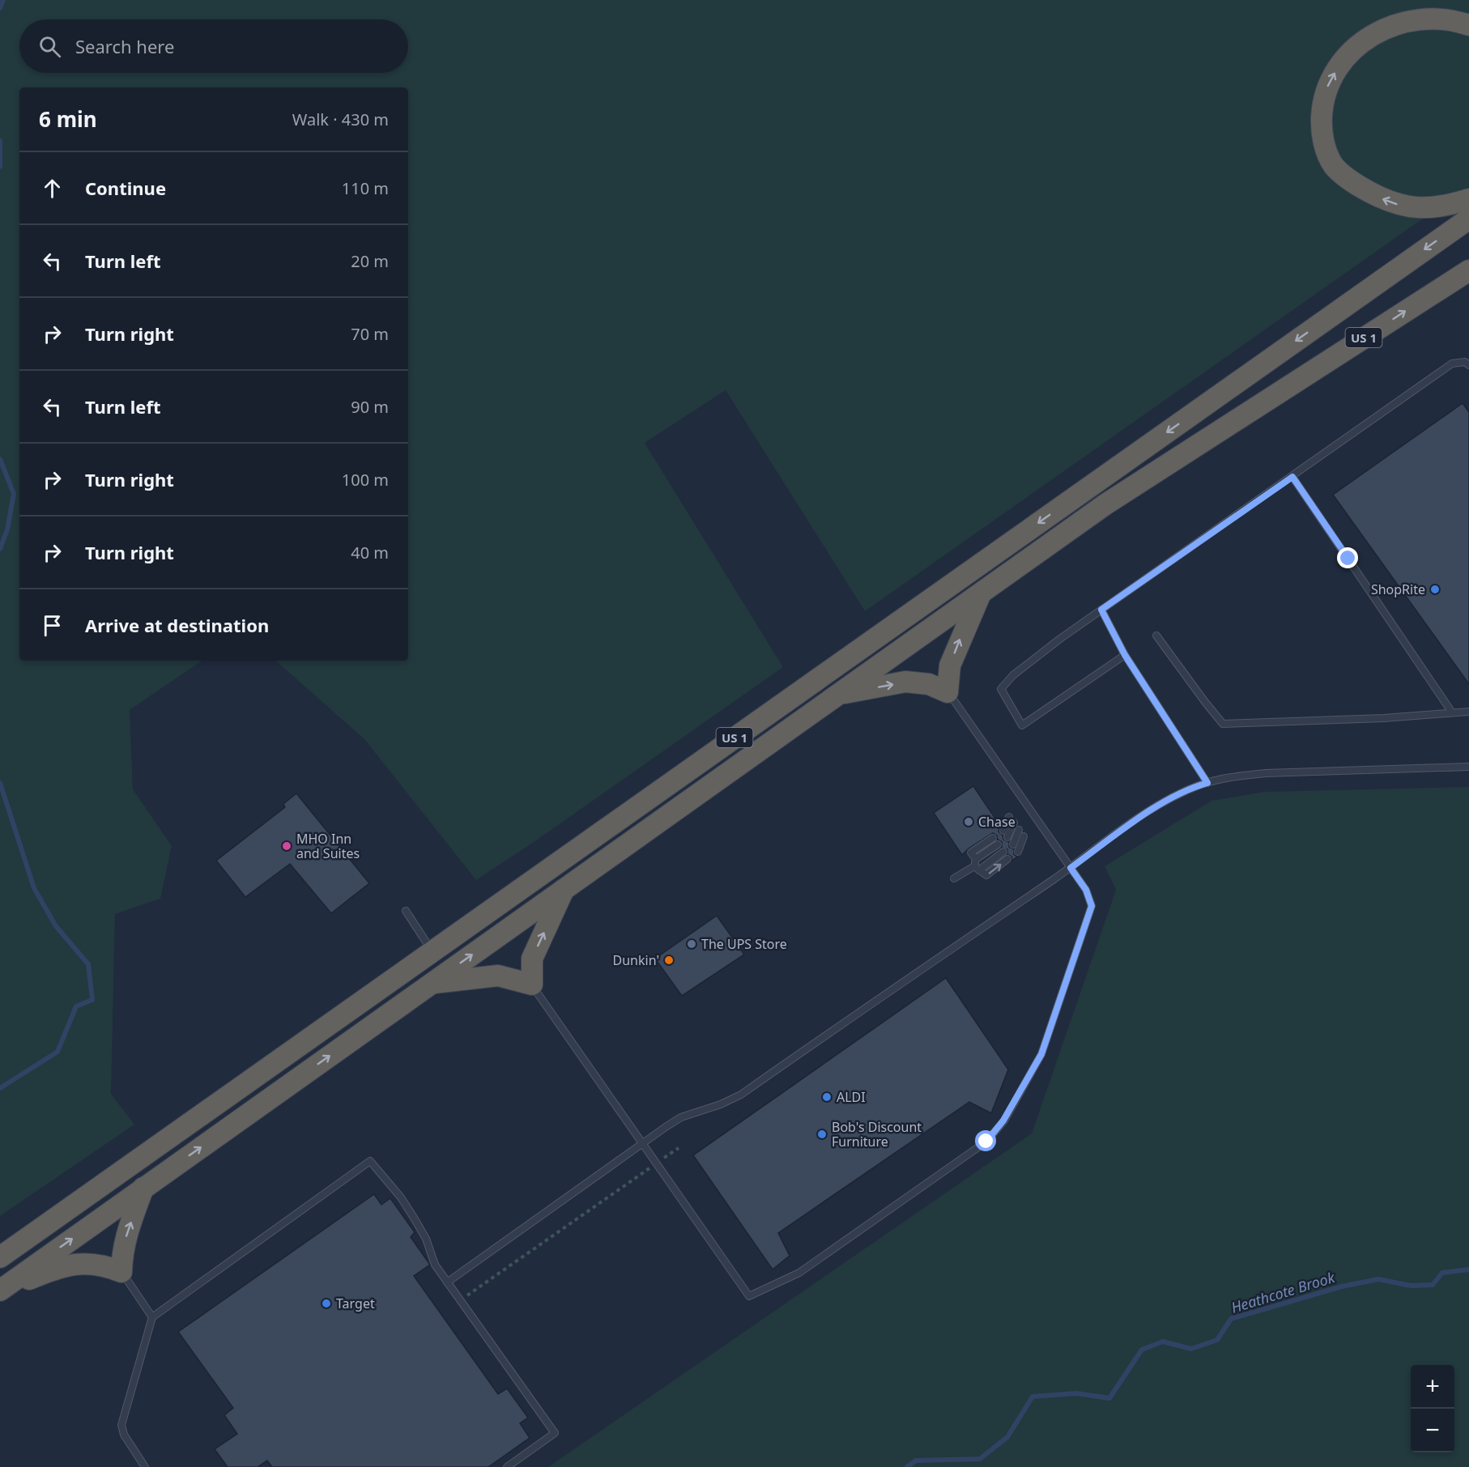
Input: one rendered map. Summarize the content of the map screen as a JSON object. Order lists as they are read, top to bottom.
{
  "streets": {
    "highway": ["US 1"]
  },
  "water": ["Heathcote Brook"],
  "places": [
    "ShopRite",
    "Chase",
    "MHO Inn and Suites",
    "The UPS Store",
    "Dunkin'",
    "ALDI",
    "Bob's Discount Furniture",
    "Target"
  ],
  "page": {
    "search": "Search here",
    "heading": ["6 min", "Walk · 430 m"],
    "list": [
      ["Continue", "110 m"],
      ["Turn left", "20 m"],
      ["Turn right", "70 m"],
      ["Turn left", "90 m"],
      ["Turn right", "100 m"],
      ["Turn right", "40 m"],
      "Arrive at destination"
    ],
    "map_buttons": ["+", "−"]
  }
}
